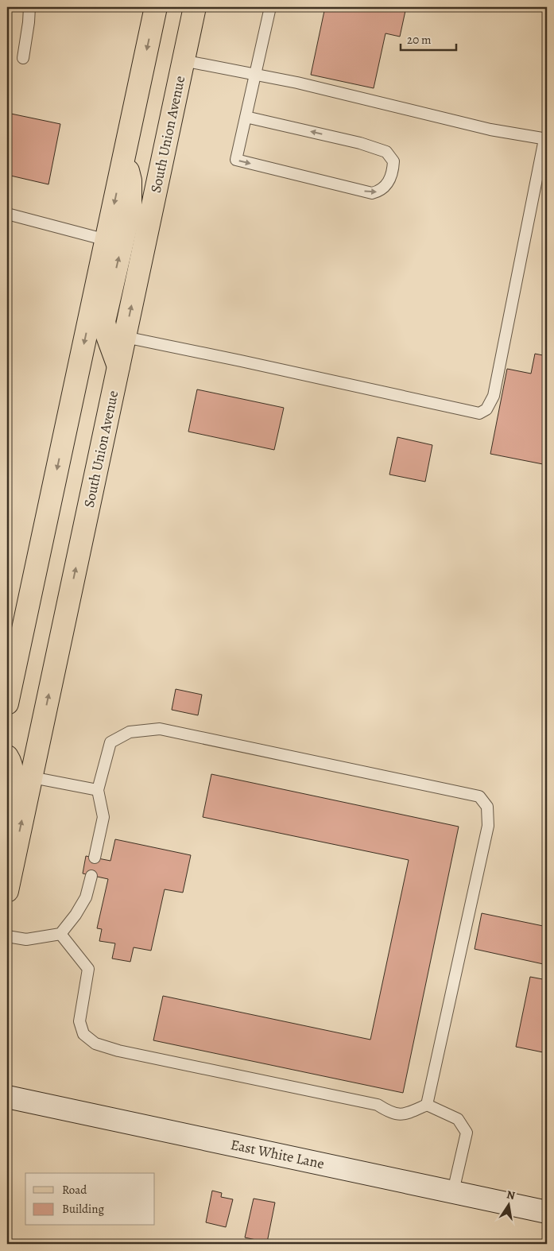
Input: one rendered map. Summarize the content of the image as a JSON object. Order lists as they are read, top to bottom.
{
  "streets": {
    "main road": ["South Union Avenue"],
    "street": ["East White Lane"]
  },
  "legend": ["Road", "Building"],
  "scale_bar": "20 m",
  "north": "top"
}
